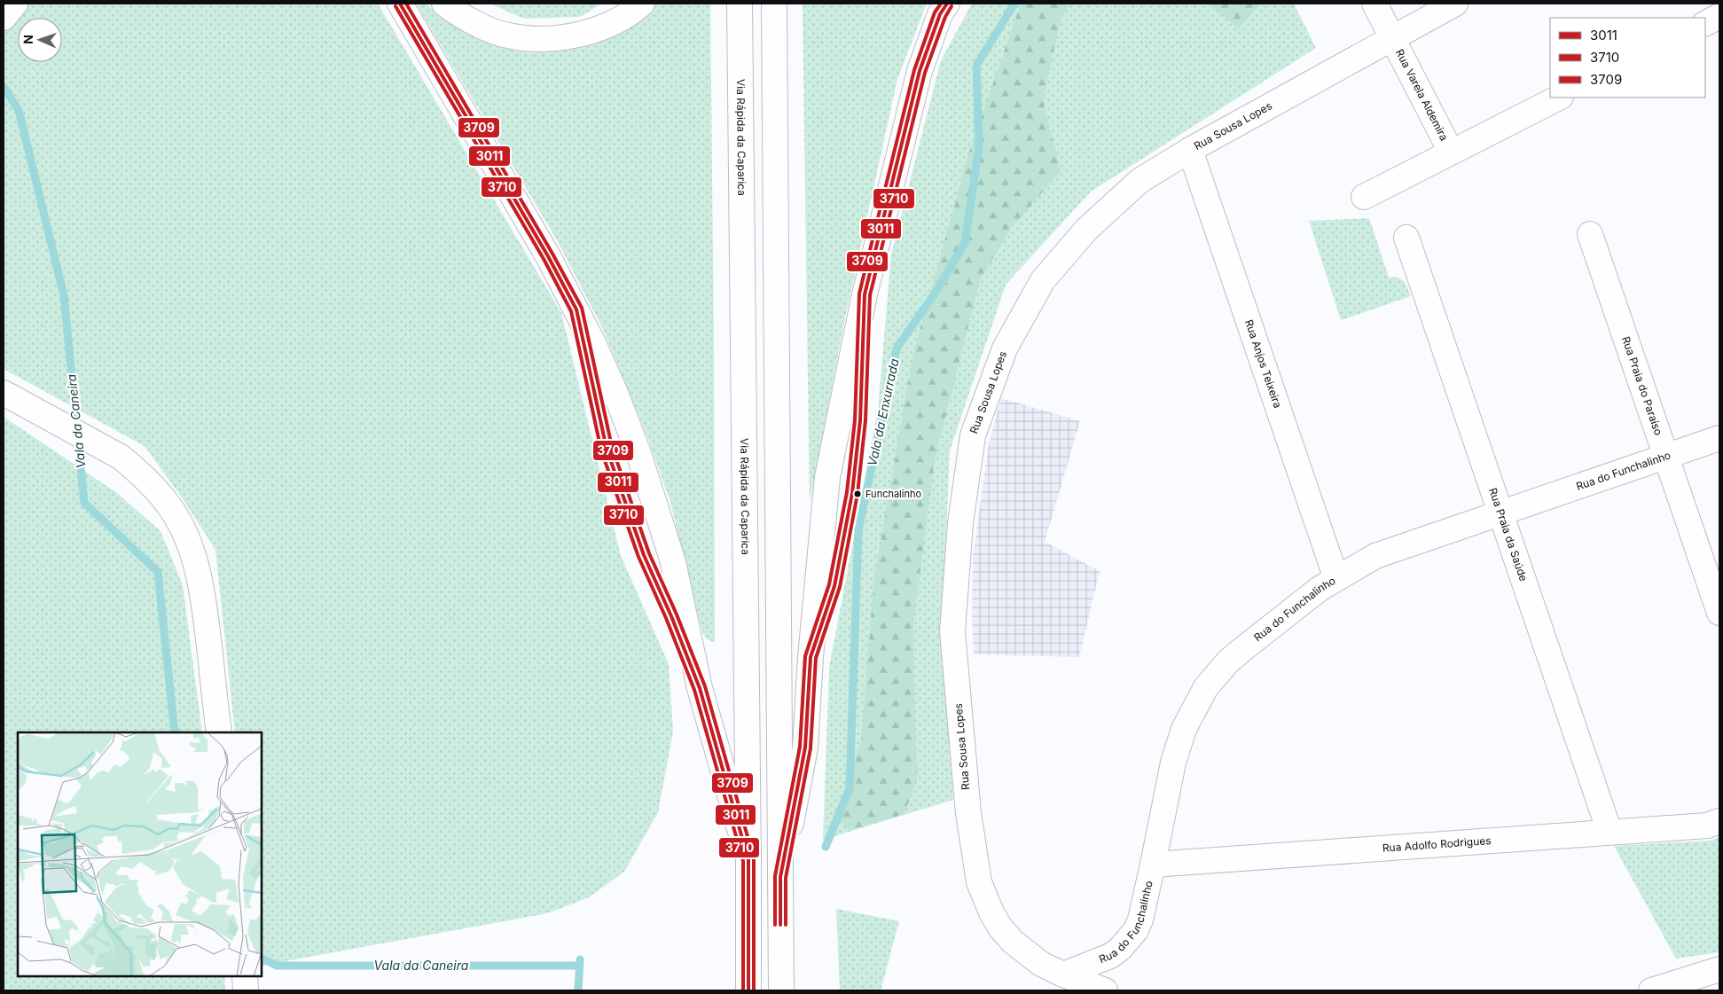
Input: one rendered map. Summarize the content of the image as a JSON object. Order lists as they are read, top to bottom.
{
  "streets": {
    "main road": [
      "Rua Varela Aldemira",
      "Rua Sousa Lopes",
      "Via Rápida da Caparica",
      "Rua Anjos Teixeira",
      "Rua Praia do Paraíso",
      "Rua do Funchalinho",
      "Rua Praia da Saúde",
      "Rua Adolfo Rodrigues"
    ]
  },
  "crossings": [
    ["Rua Varela Aldemira", "Rua Sousa Lopes"],
    ["Rua Sousa Lopes", "Rua Anjos Teixeira"],
    ["Rua Sousa Lopes", "Rua do Funchalinho"],
    ["Rua Anjos Teixeira", "Rua do Funchalinho"],
    ["Rua Praia do Paraíso", "Rua do Funchalinho"],
    ["Rua do Funchalinho", "Rua Praia da Saúde"],
    ["Rua do Funchalinho", "Rua Adolfo Rodrigues"],
    ["Rua Praia da Saúde", "Rua Adolfo Rodrigues"]
  ],
  "water": ["Vala da Enxurrada", "Vala da Caneira"],
  "places": ["Funchalinho"],
  "lines": ["transit line 3011", "transit line 3709", "transit line 3710"],
  "legend": ["3011", "3710", "3709"],
  "north": "left"
}
